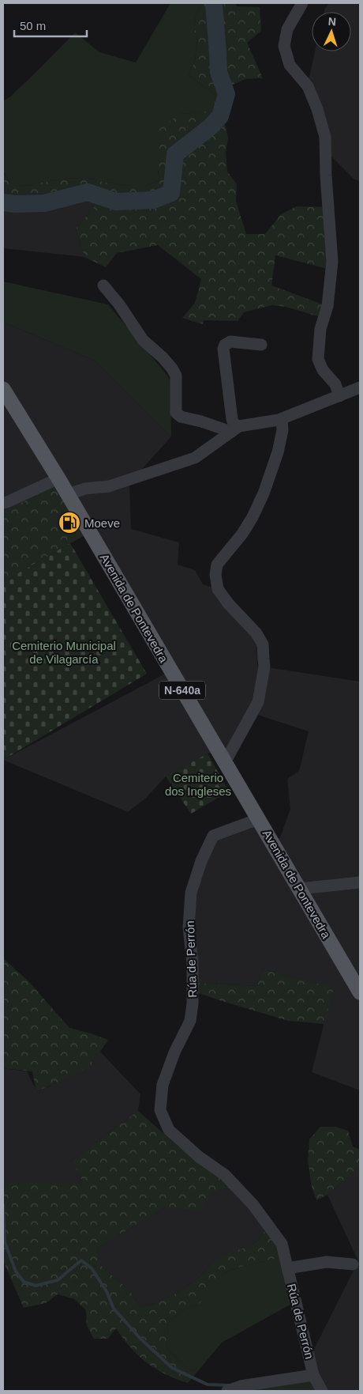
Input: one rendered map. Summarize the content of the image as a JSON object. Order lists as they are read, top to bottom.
{
  "streets": {
    "main road": ["Avenida de Pontevedra", "N-640a"],
    "street": ["Rúa de Perrón"]
  },
  "crossings": [
    ["Avenida de Pontevedra", "Rúa de Perrón"]
  ],
  "parks": ["Cemiterio Municipal de Vilagarcía", "Cemiterio dos Ingleses"],
  "places": {
    "fuel station": ["Moeve"]
  },
  "scale_bar": "50 m",
  "north": "top"
}
